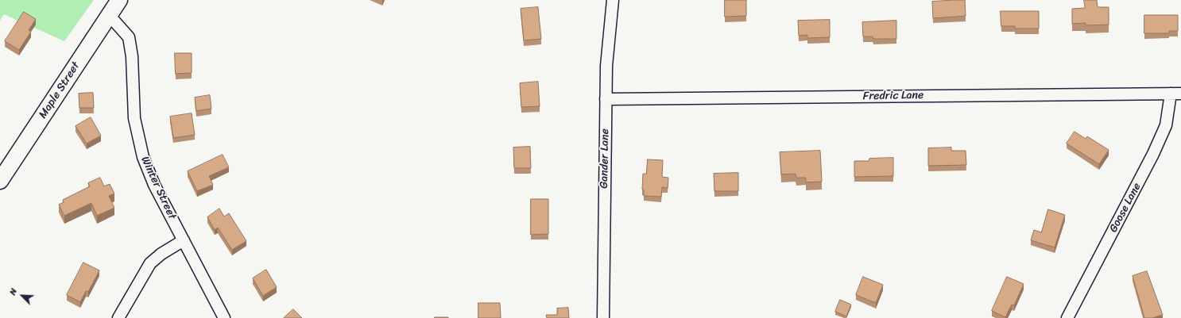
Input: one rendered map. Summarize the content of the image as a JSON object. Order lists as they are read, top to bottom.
{
  "streets": {
    "street": [
      "Maple Street",
      "Fredric Lane",
      "Gander Lane",
      "Winter Street",
      "Goose Lane"
    ]
  },
  "crossings": [
    ["Maple Street", "Winter Street"],
    ["Fredric Lane", "Gander Lane"],
    ["Fredric Lane", "Goose Lane"]
  ],
  "north": "top left"
}
